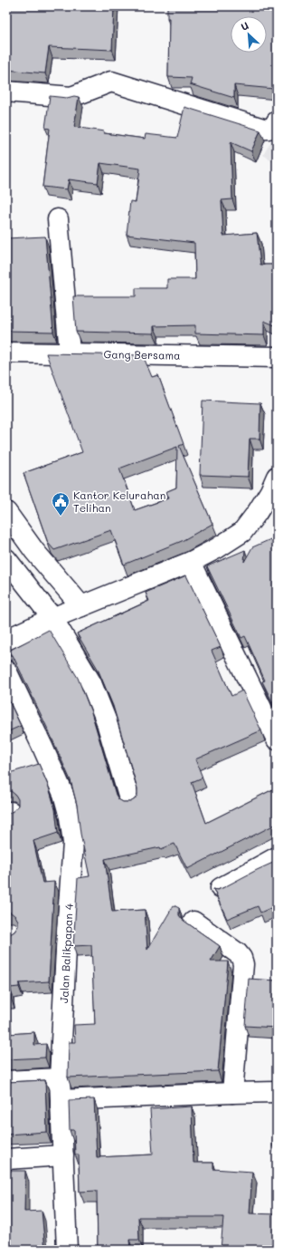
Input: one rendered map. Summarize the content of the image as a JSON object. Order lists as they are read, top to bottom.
{
  "streets": {
    "street": ["Gang Bersama", "Jalan Balikpapan 4"]
  },
  "places": {
    "public building": ["Kantor Kelurahan Telihan"]
  },
  "north": "top left"
}
